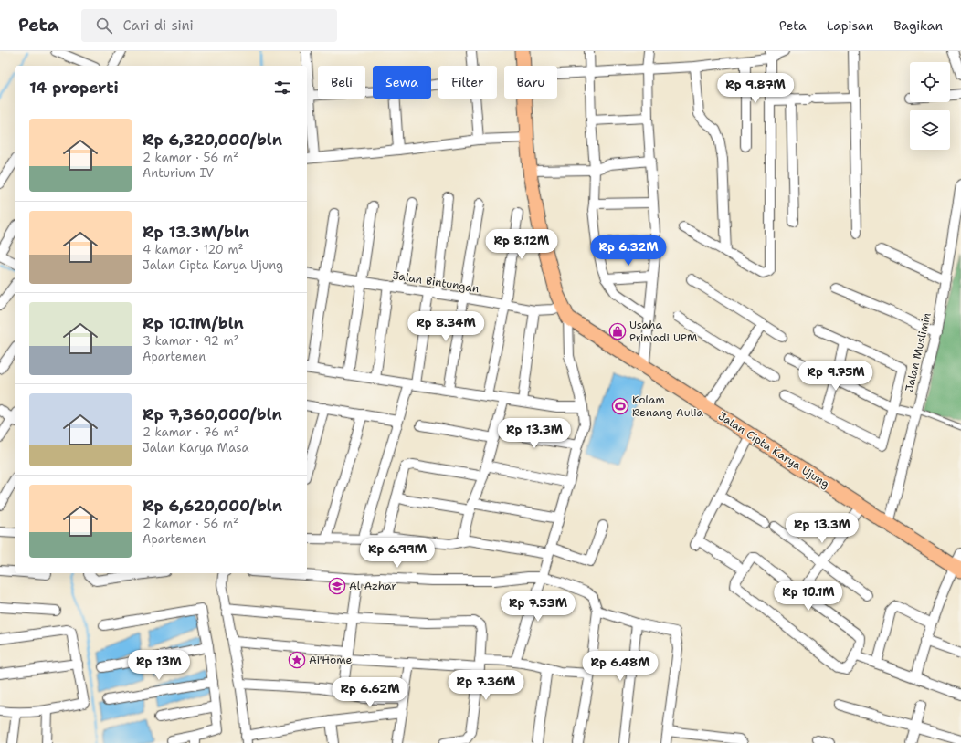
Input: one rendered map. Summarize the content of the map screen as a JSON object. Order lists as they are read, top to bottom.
{
  "streets": {
    "main road": ["Jalan Cipta Karya Ujung"],
    "street": ["Jalan Bintungan", "Jalan Muslimin"]
  },
  "crossings": [
    ["Jalan Bintungan", "Jalan Cipta Karya Ujung"],
    ["Jalan Muslimin", "Jalan Cipta Karya Ujung"]
  ],
  "places": {
    "shop": ["Usaha Primadi UPM"],
    "sports": ["Kolam Renang Aulia"],
    "school or university": ["Al Azhar"],
    "place": ["Ai'Home"]
  },
  "page": {
    "header": "Peta",
    "search": "Cari di sini",
    "nav": ["Peta", "Lapisan", "Bagikan"],
    "chip": [
      "Beli",
      "Sewa",
      "Filter",
      "Baru"
    ],
    "heading": "14 properti",
    "price": [
      "Rp 9.87M",
      "Rp 8.12M",
      "Rp 6.32M",
      "Rp 8.34M",
      "Rp 9.75M",
      "Rp 13.3M",
      "Rp 13.3M",
      "Rp 6.99M",
      "Rp 10.1M",
      "Rp 7.53M",
      "Rp 13M",
      "Rp 6.48M",
      "Rp 7.36M",
      "Rp 6.62M"
    ],
    "list": [
      {
        "name": "Rp 6,320,000/bln",
        "note": "2 kamar · 56 m² · Anturium IV"
      },
      {
        "name": "Rp 13.3M/bln",
        "note": "4 kamar · 120 m² · Jalan Cipta Karya Ujung"
      },
      {
        "name": "Rp 10.1M/bln",
        "note": "3 kamar · 92 m² · Apartemen"
      },
      {
        "name": "Rp 7,360,000/bln",
        "note": "2 kamar · 76 m² · Jalan Karya Masa"
      },
      {
        "name": "Rp 6,620,000/bln",
        "note": "2 kamar · 56 m² · Apartemen"
      }
    ]
  }
}
